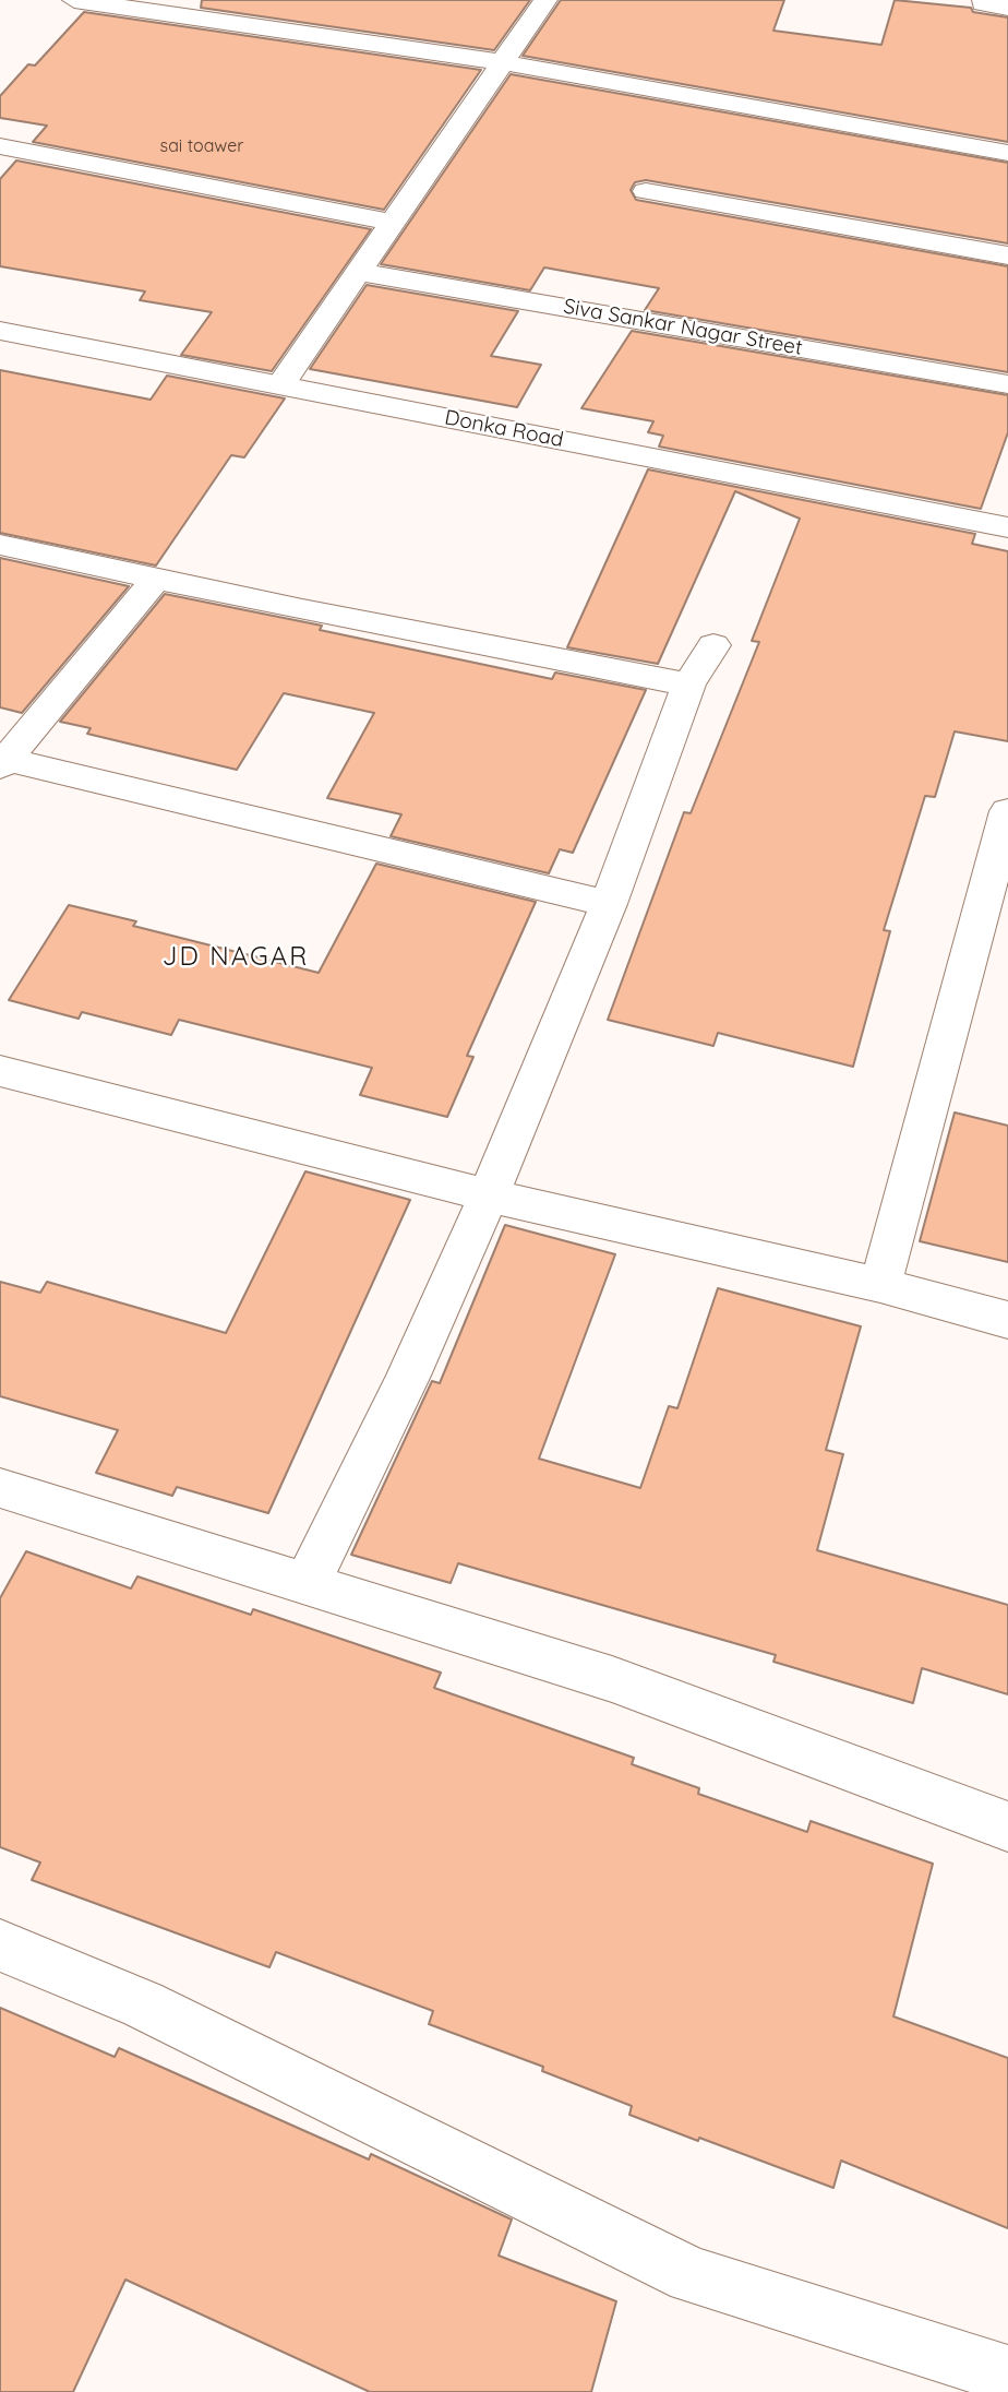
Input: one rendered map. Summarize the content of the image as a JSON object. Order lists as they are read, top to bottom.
{
  "streets": {
    "street": ["Siva Sankar Nagar Street", "Donka Road"]
  },
  "districts": ["JD NAGAR"],
  "house_numbers": ["sai toawer"]
}
